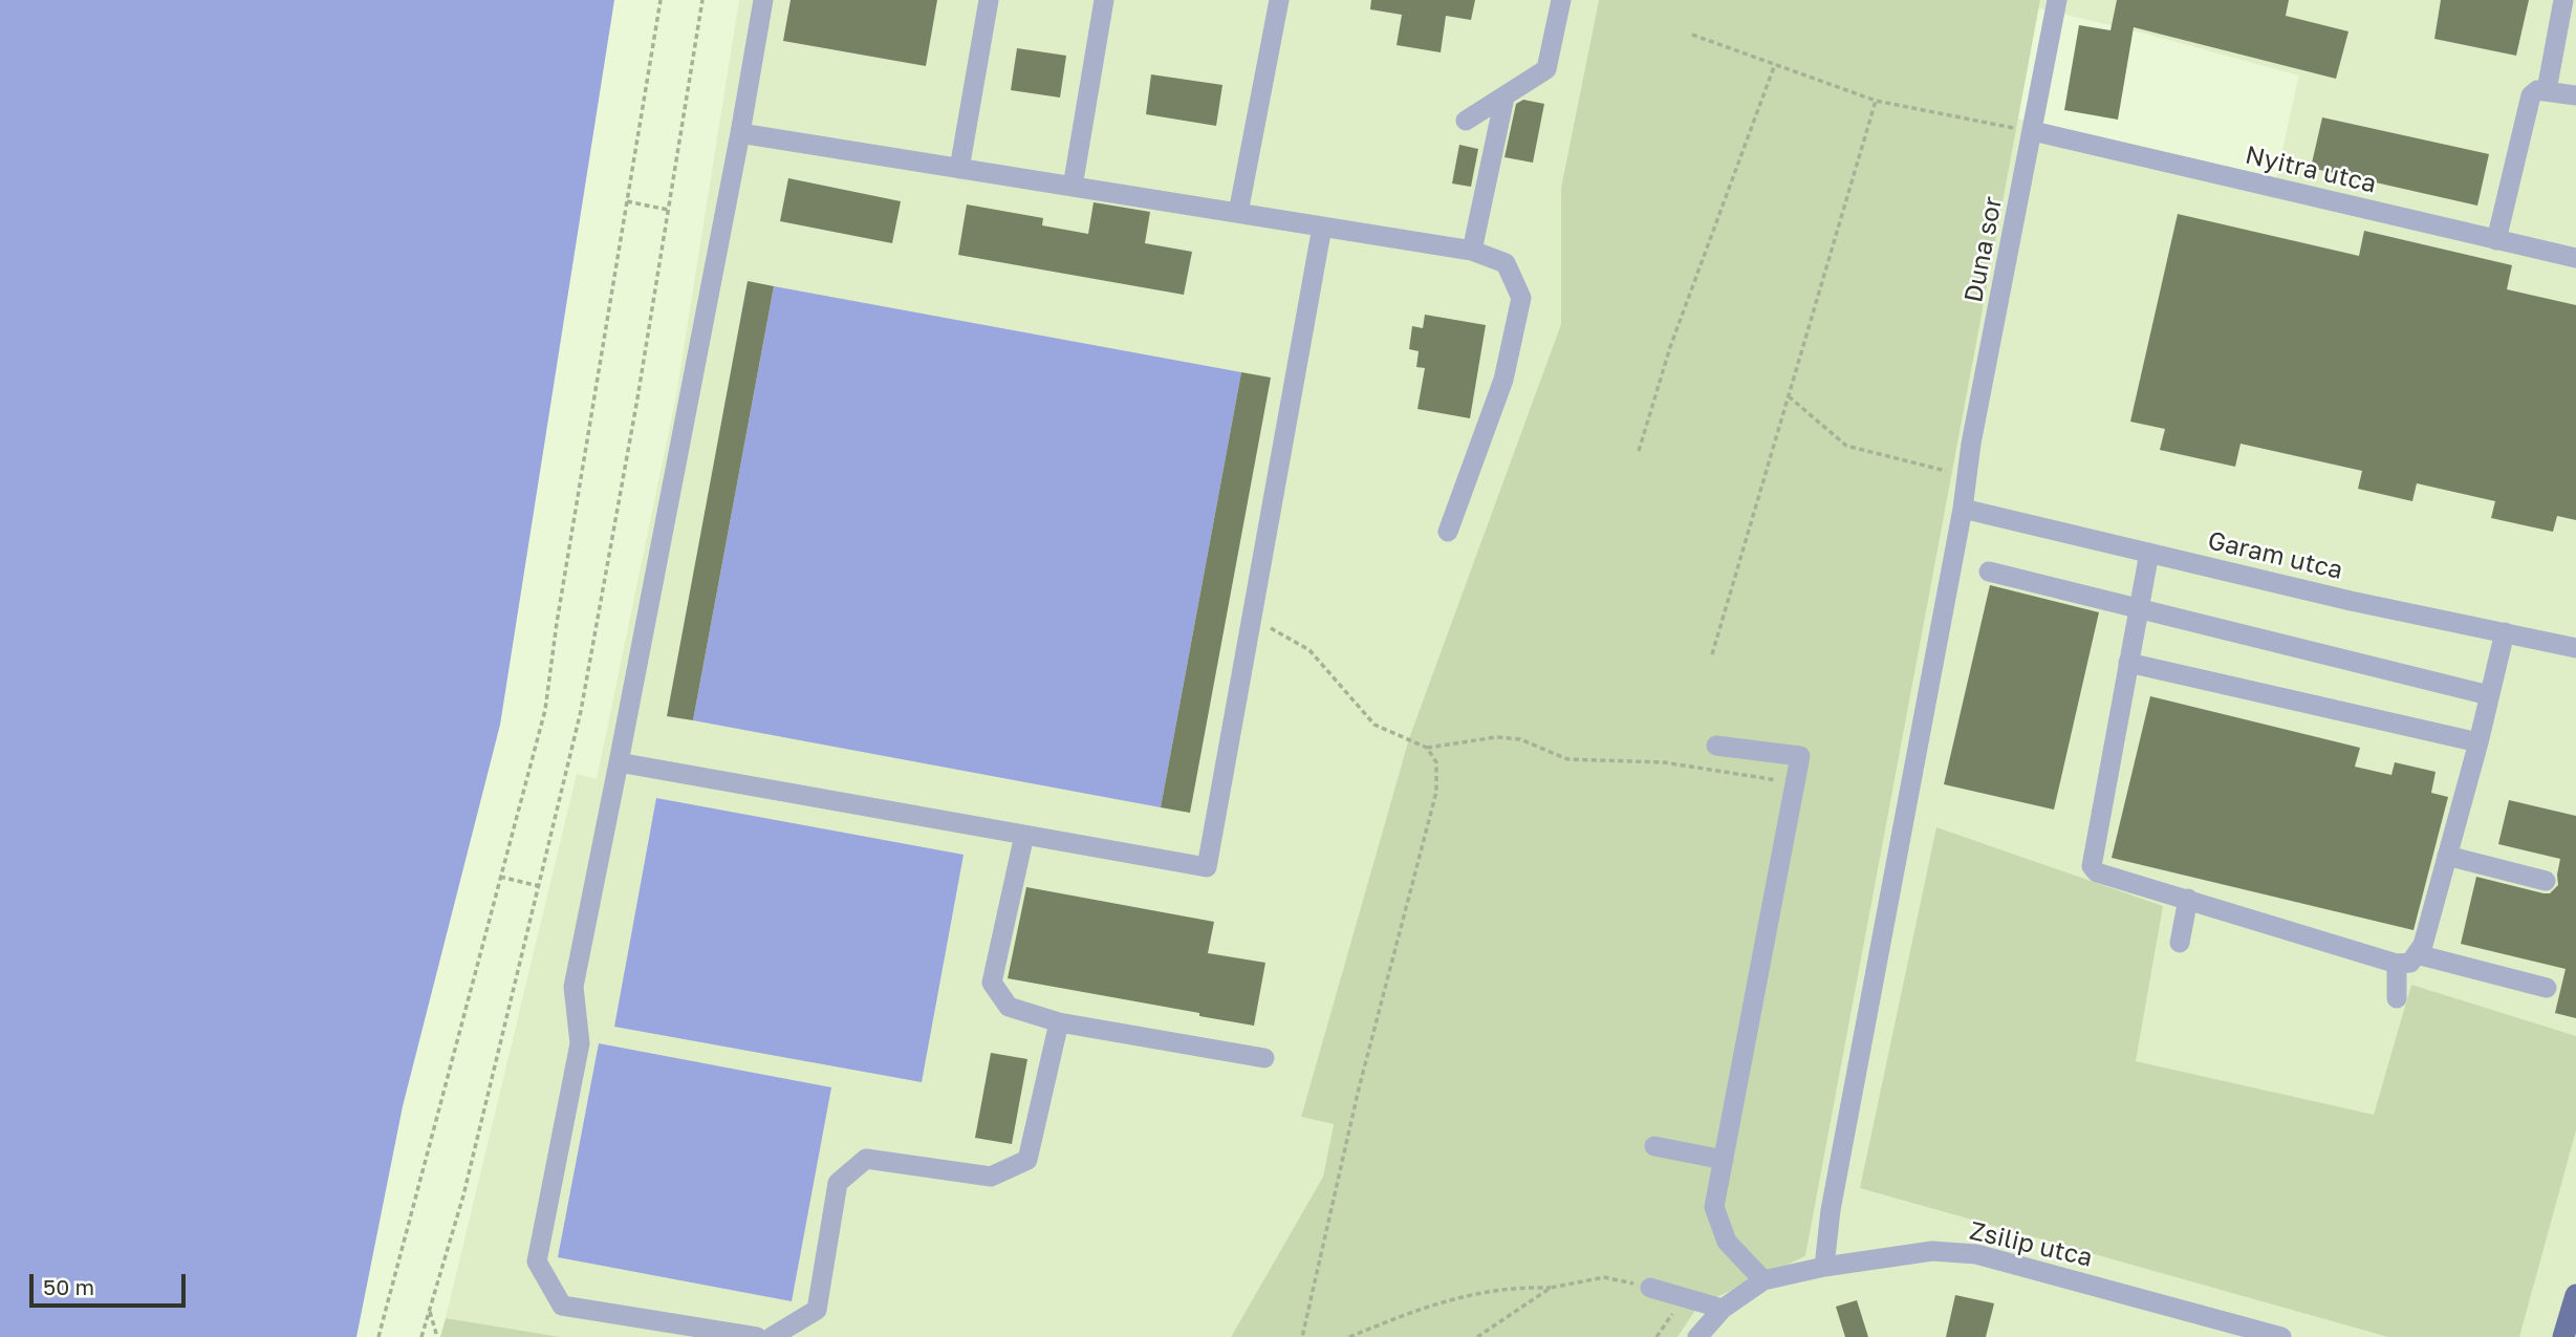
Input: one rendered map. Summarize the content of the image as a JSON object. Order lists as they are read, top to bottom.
{
  "streets": {
    "street": [
      "Nyitra utca",
      "Duna sor",
      "Garam utca",
      "Zsilip utca"
    ]
  },
  "crossings": [
    ["Nyitra utca", "Duna sor"],
    ["Duna sor", "Garam utca"],
    ["Duna sor", "Zsilip utca"]
  ],
  "scale_bar": "50 m"
}
